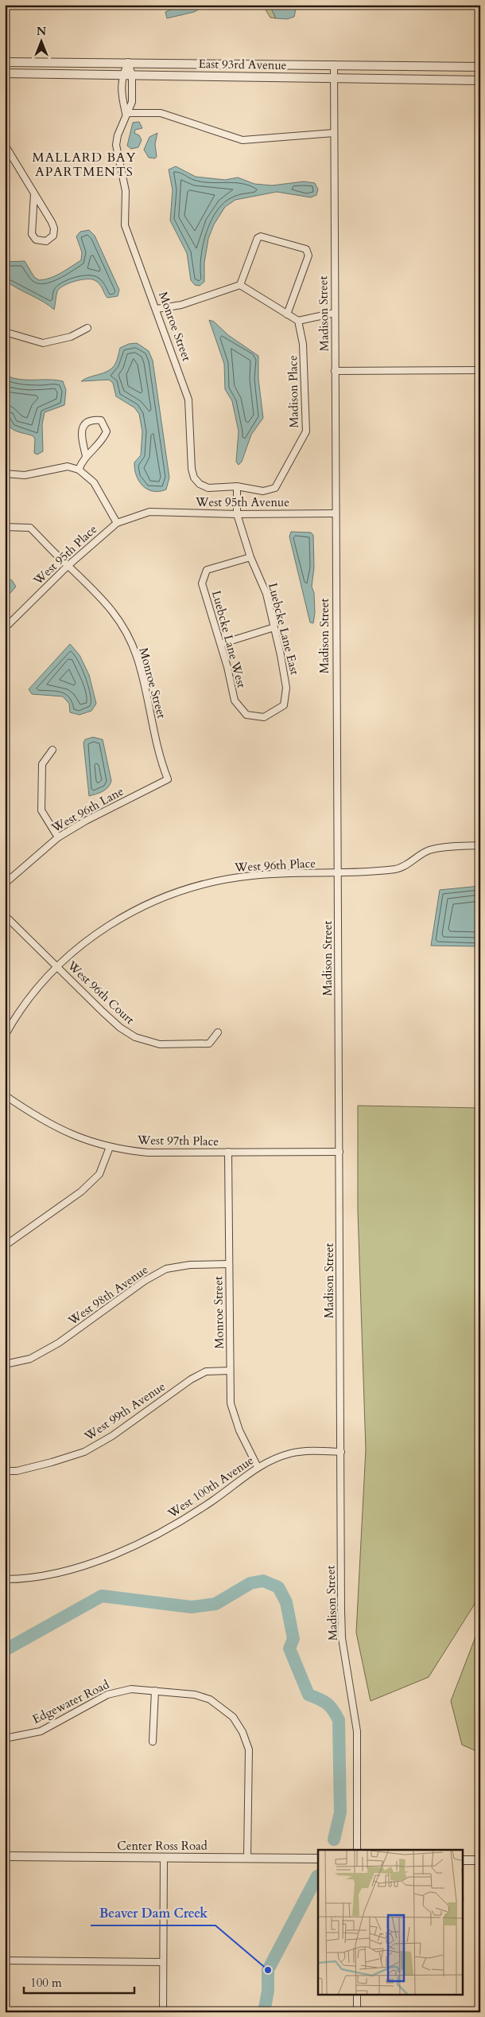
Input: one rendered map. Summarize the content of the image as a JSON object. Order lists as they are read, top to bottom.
{
  "streets": {
    "street": [
      "East 93rd Avenue",
      "Madison Street",
      "Monroe Street",
      "Madison Place",
      "West 95th Avenue",
      "West 95th Place",
      "Luebcke Lane East",
      "Luebcke Lane West",
      "West 96th Lane",
      "West 96th Place",
      "West 96th Court",
      "West 97th Place",
      "West 98th Avenue",
      "West 99th Avenue",
      "West 100th Avenue",
      "Edgewater Road",
      "Center Ross Road"
    ]
  },
  "crossings": [
    ["East 93rd Avenue", "Madison Street"],
    ["East 93rd Avenue", "Monroe Street"],
    ["Madison Street", "West 95th Avenue"],
    ["Madison Street", "West 96th Place"],
    ["Madison Street", "West 97th Place"],
    ["Madison Street", "West 100th Avenue"],
    ["Monroe Street", "Madison Place"],
    ["Monroe Street", "West 95th Place"],
    ["Monroe Street", "West 96th Lane"],
    ["Monroe Street", "West 97th Place"],
    ["Monroe Street", "West 98th Avenue"],
    ["Monroe Street", "West 99th Avenue"],
    ["Monroe Street", "West 100th Avenue"],
    ["West 95th Avenue", "West 95th Place"],
    ["West 95th Avenue", "Luebcke Lane East"],
    ["Luebcke Lane East", "Luebcke Lane West"],
    ["West 96th Place", "West 96th Court"],
    ["Edgewater Road", "Center Ross Road"]
  ],
  "districts": ["MALLARD BAY APARTMENTS"],
  "places": ["Beaver Dam Creek"],
  "scale_bar": "100 m",
  "north": "top"
}
